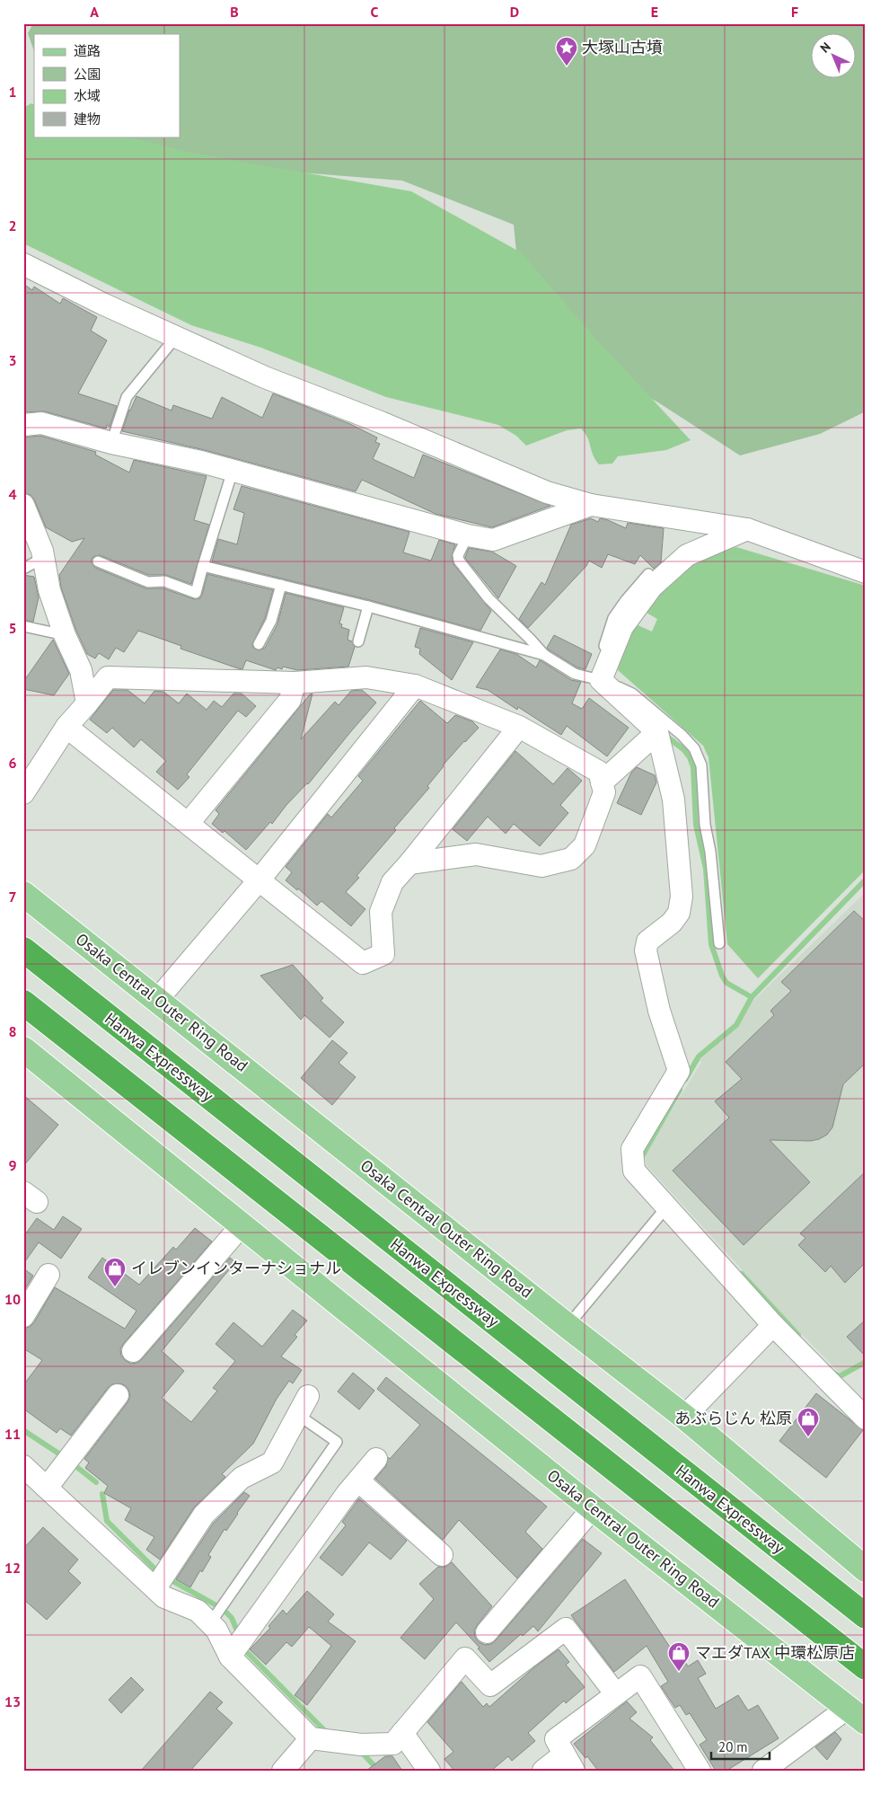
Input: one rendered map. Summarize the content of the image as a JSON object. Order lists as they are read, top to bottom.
{
  "streets": {
    "highway": ["Hanwa Expressway"],
    "main road": ["Osaka Central Outer Ring Road"]
  },
  "places": {
    "place": ["大塚山古墳"],
    "shop": ["イレブンインターナショナル", "あぶらじん 松原", "マエダTAX 中環松原店"]
  },
  "legend": [
    "道路",
    "公園",
    "水域",
    "建物"
  ],
  "scale_bar": "20 m",
  "north": "top left",
  "grid": {
    "columns": [
      "A",
      "B",
      "C",
      "D",
      "E",
      "F"
    ],
    "rows": [
      "1",
      "2",
      "3",
      "4",
      "5",
      "6",
      "7",
      "8",
      "9",
      "10",
      "11",
      "12",
      "13"
    ]
  }
}
